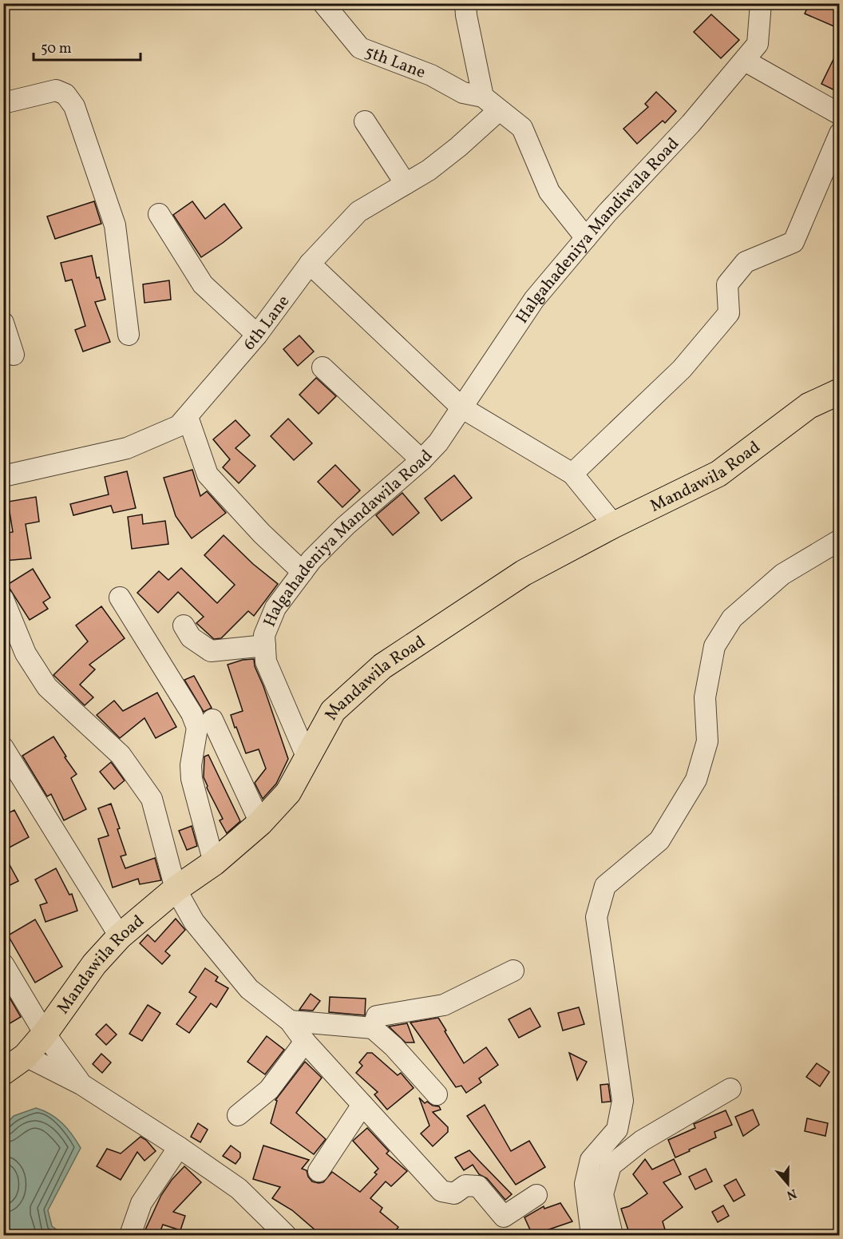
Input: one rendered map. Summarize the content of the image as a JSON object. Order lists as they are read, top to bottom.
{
  "streets": {
    "main road": ["Mandawila Road"],
    "street": [
      "5th Lane",
      "Halgahadeniya Mandiwala Road",
      "6th Lane",
      "Halgahadeniya Mandawila Road"
    ]
  },
  "crossings": [
    ["Halgahadeniya Mandiwala Road", "Halgahadeniya Mandawila Road"],
    ["Mandawila Road", "Halgahadeniya Mandawila Road"]
  ],
  "scale_bar": "50 m",
  "north": "bottom"
}
